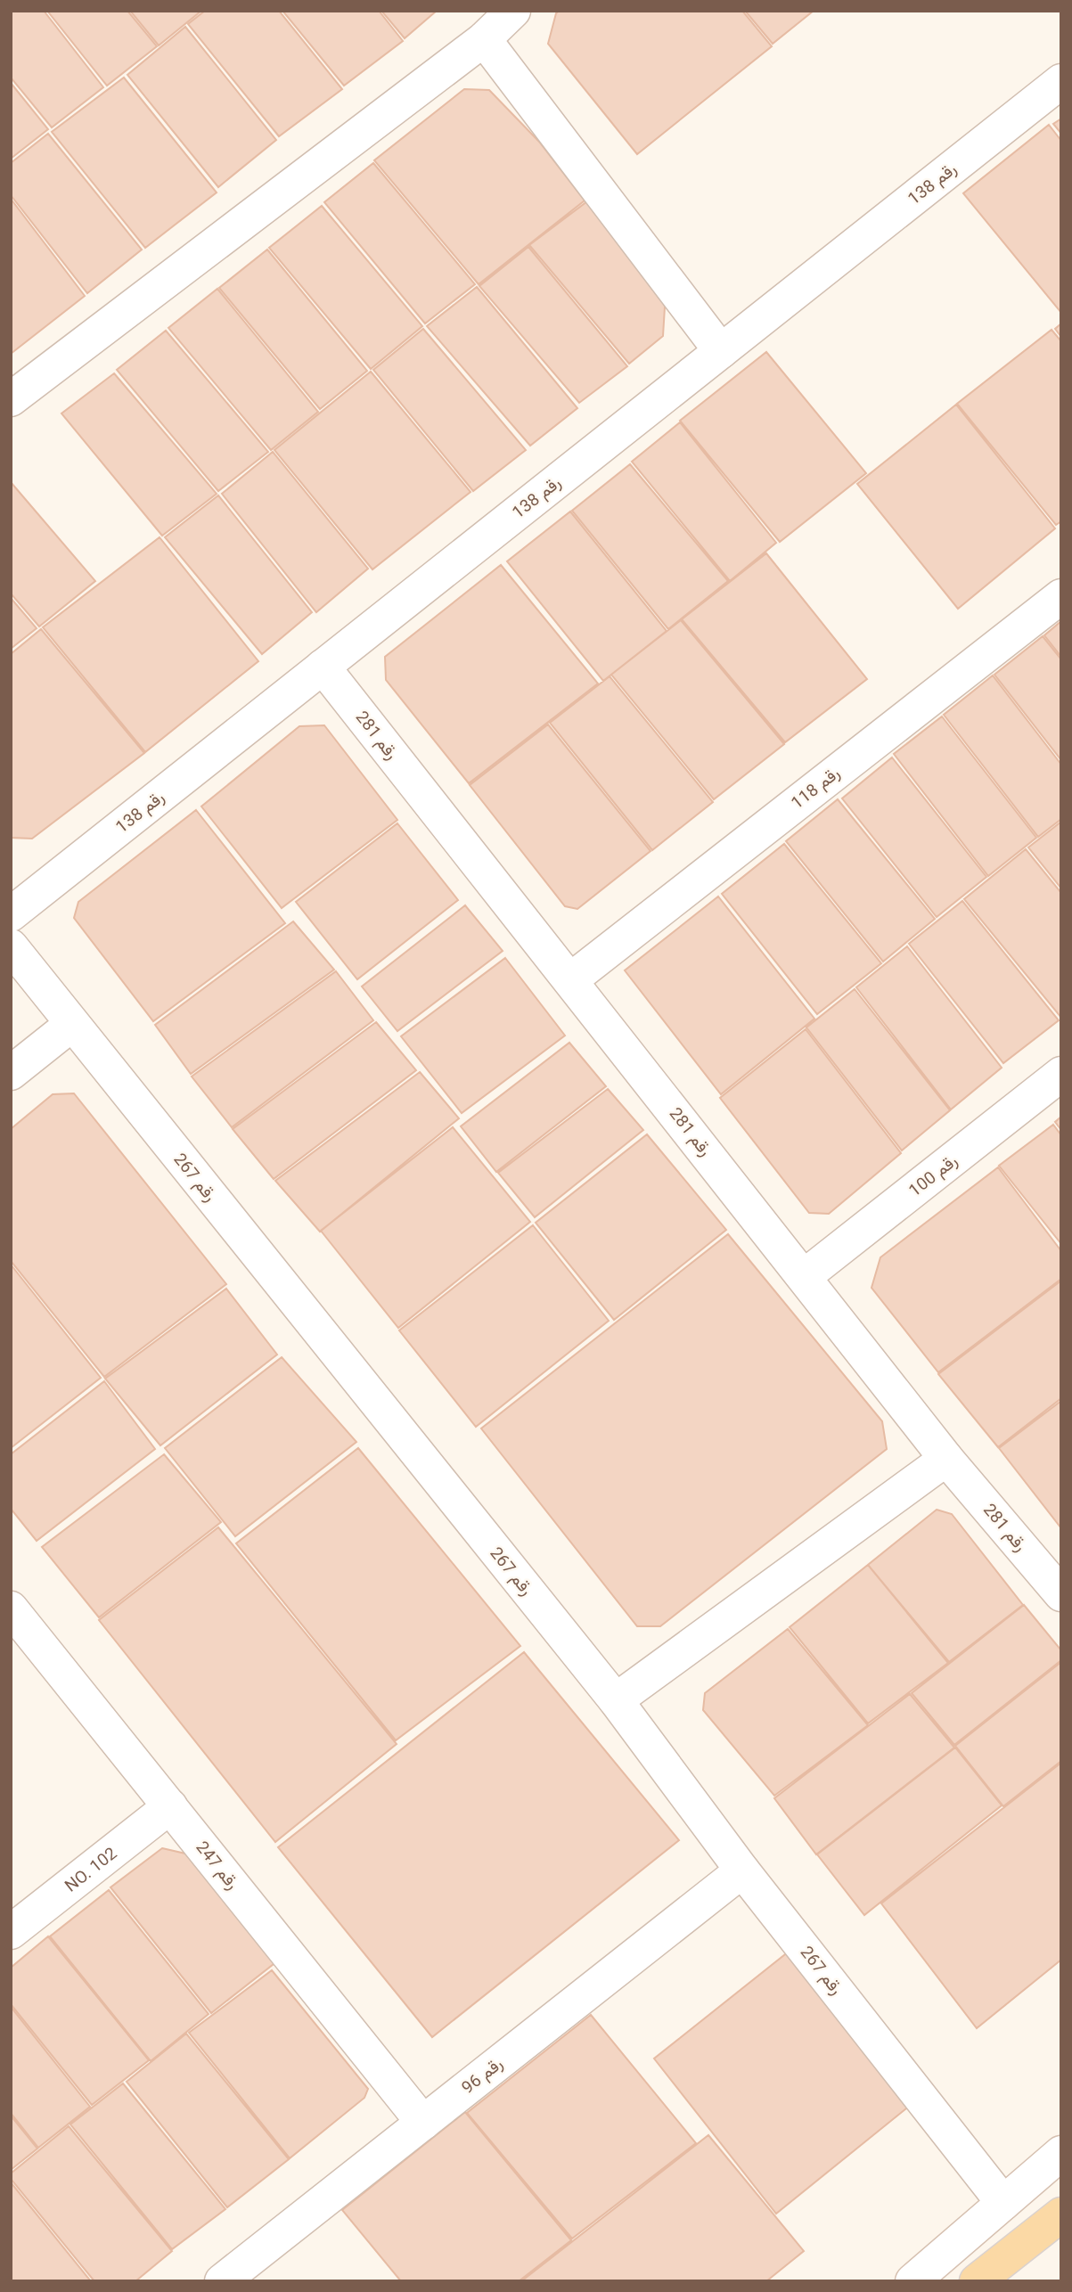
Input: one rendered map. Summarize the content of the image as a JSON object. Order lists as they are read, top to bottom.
{
  "streets": {
    "street": [
      "رقم 138",
      "رقم 281",
      "رقم 118",
      "رقم 100",
      "رقم 267",
      "رقم 247",
      "NO. 102",
      "رقم 96"
    ]
  },
  "crossings": [
    ["رقم 138", "رقم 281"],
    ["رقم 281", "رقم 118"],
    ["رقم 281", "رقم 100"],
    ["رقم 267", "رقم 96"],
    ["رقم 247", "NO. 102"],
    ["رقم 247", "رقم 96"]
  ]
}
